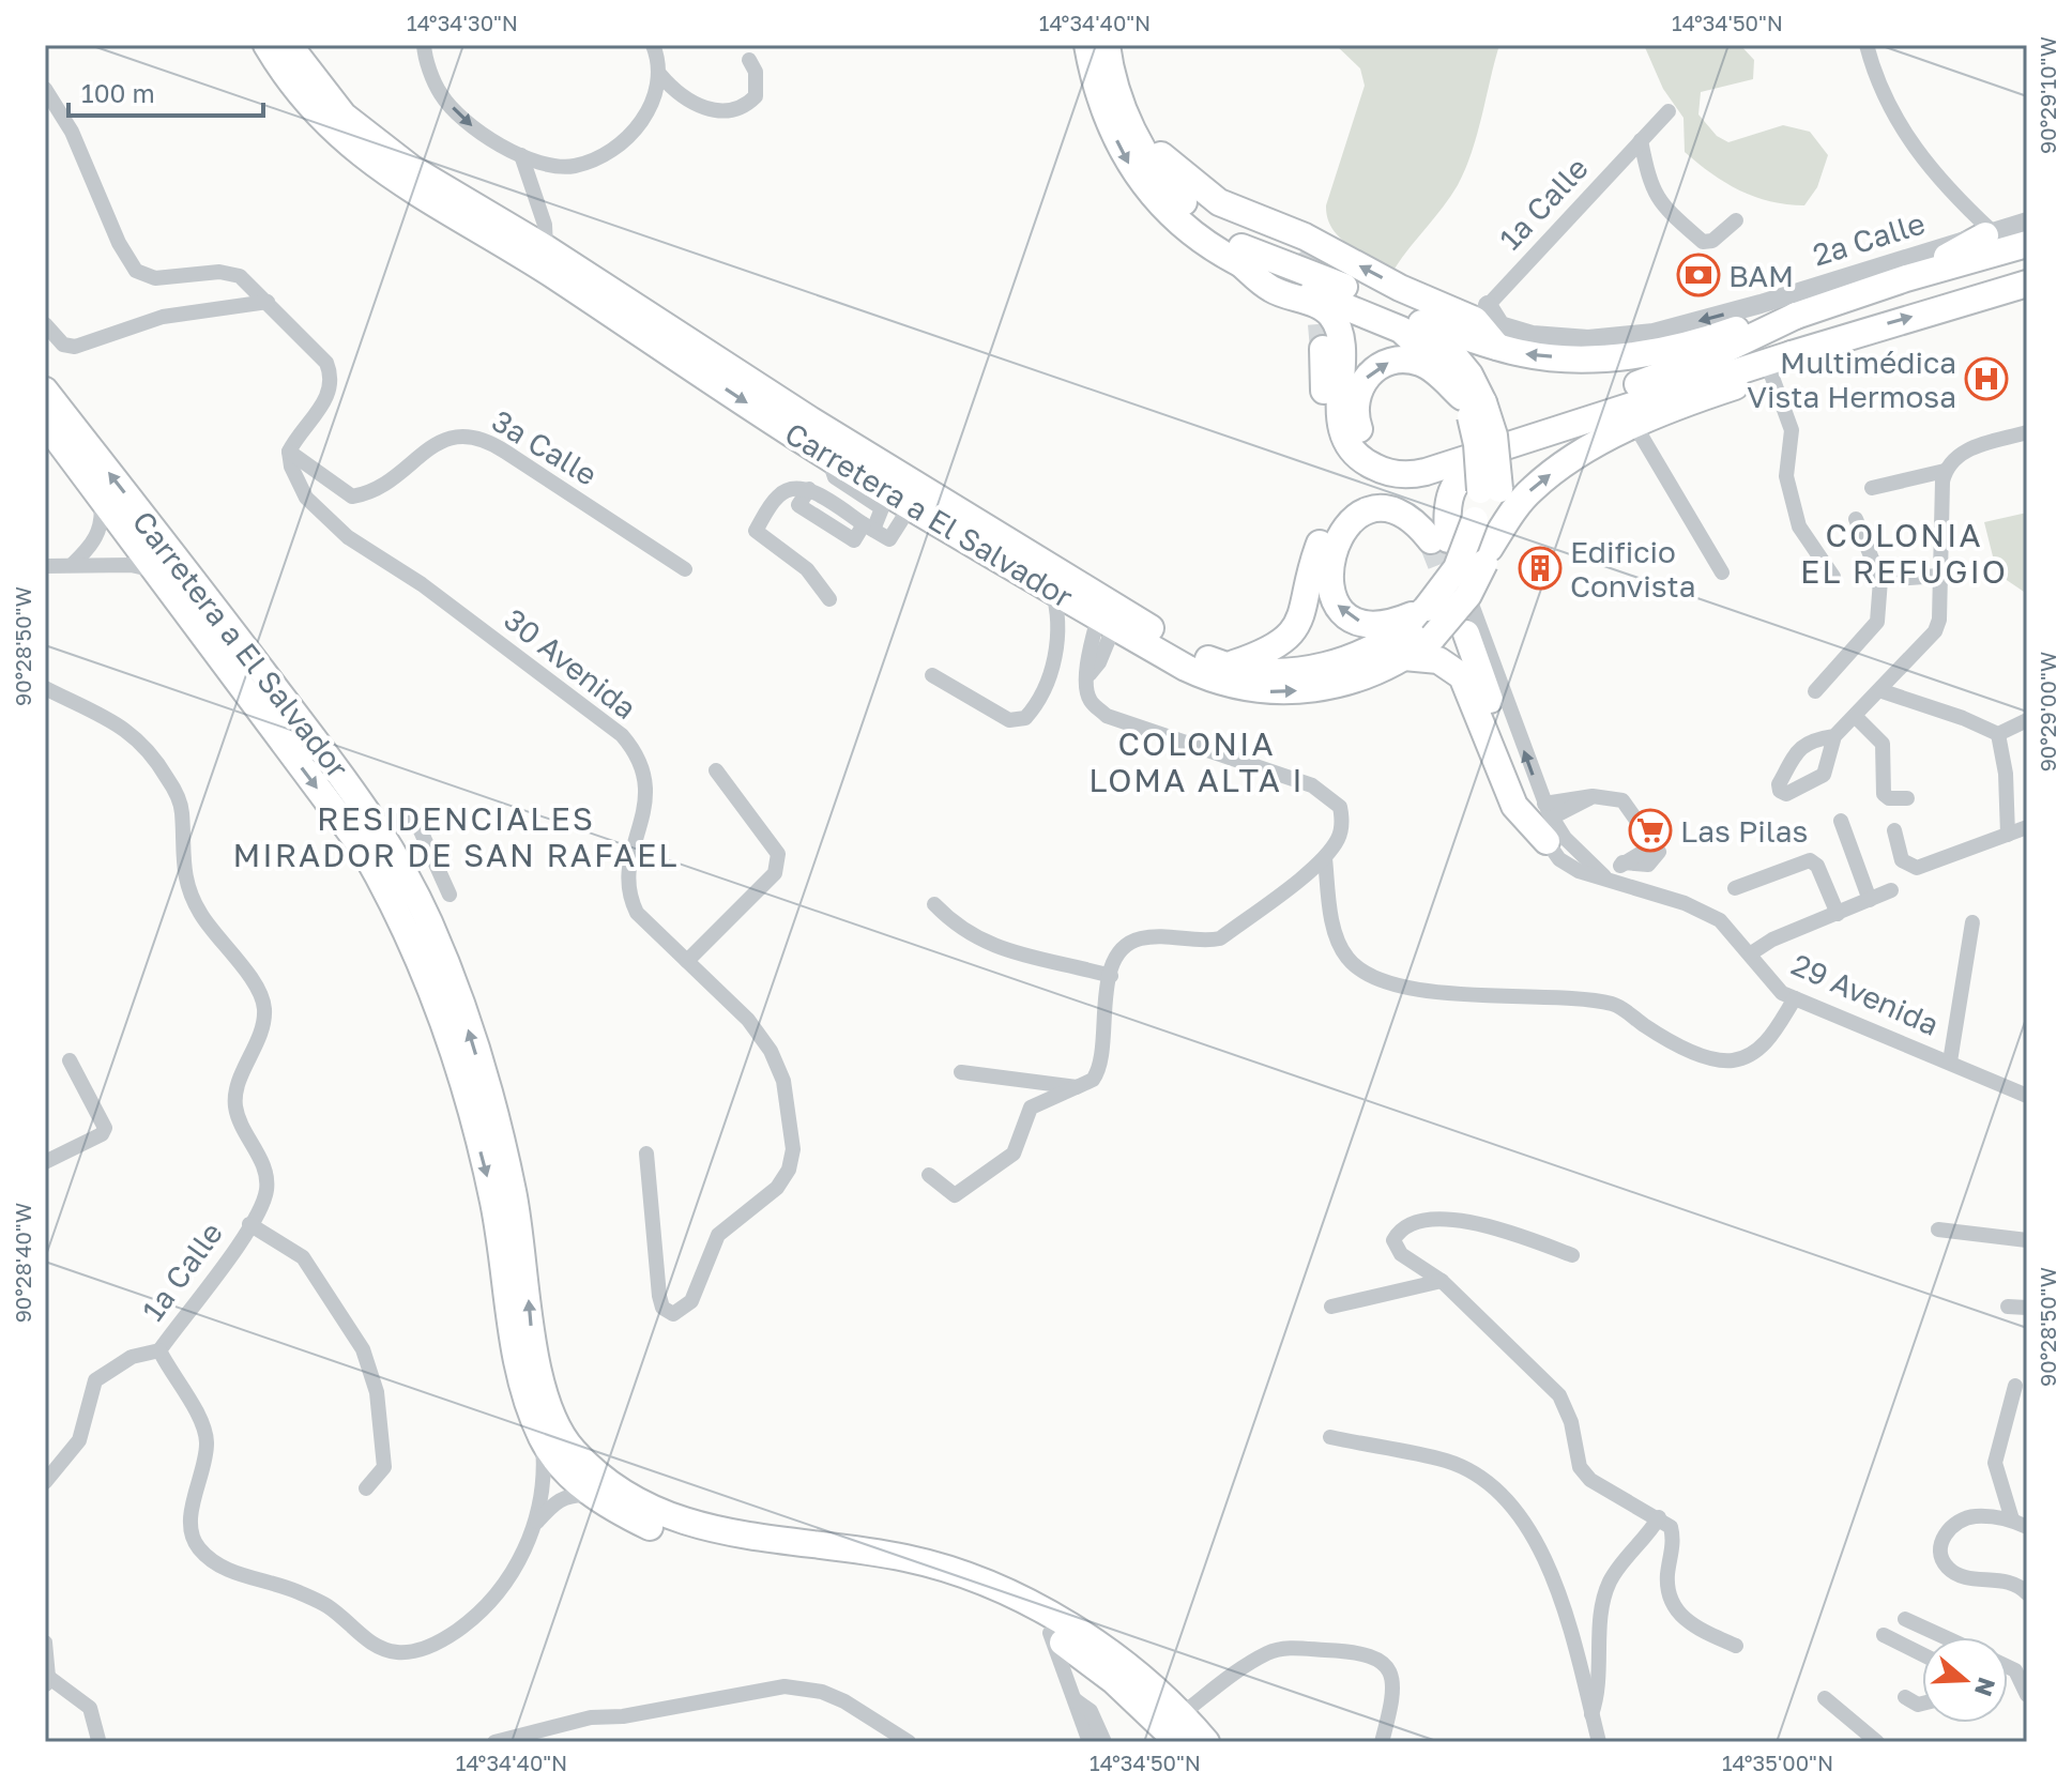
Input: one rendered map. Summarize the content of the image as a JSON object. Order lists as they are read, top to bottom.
{
  "streets": {
    "main road": ["Carretera a El Salvador"],
    "street": [
      "1a Calle",
      "2a Calle",
      "3a Calle",
      "30 Avenida",
      "29 Avenida"
    ]
  },
  "crossings": [
    ["1a Calle", "2a Calle"],
    ["3a Calle", "30 Avenida"]
  ],
  "one_way": ["2a Calle"],
  "districts": ["COLONIA EL REFUGIO", "COLONIA LOMA ALTA I", "RESIDENCIALES MIRADOR DE SAN RAFAEL"],
  "places": {
    "bank": ["BAM"],
    "hospital": ["Multimédica Vista Hermosa"],
    "building": ["Edificio Convista"],
    "supermarket": ["Las Pilas"]
  },
  "scale_bar": "100 m",
  "north": "right",
  "coordinates": [
    "14°34'30\"N",
    "14°34'40\"N",
    "14°34'50\"N",
    "90°29'10\"W",
    "90°28'50\"W",
    "90°29'00\"W",
    "90°28'40\"W",
    "14°35'00\"N"
  ]
}
